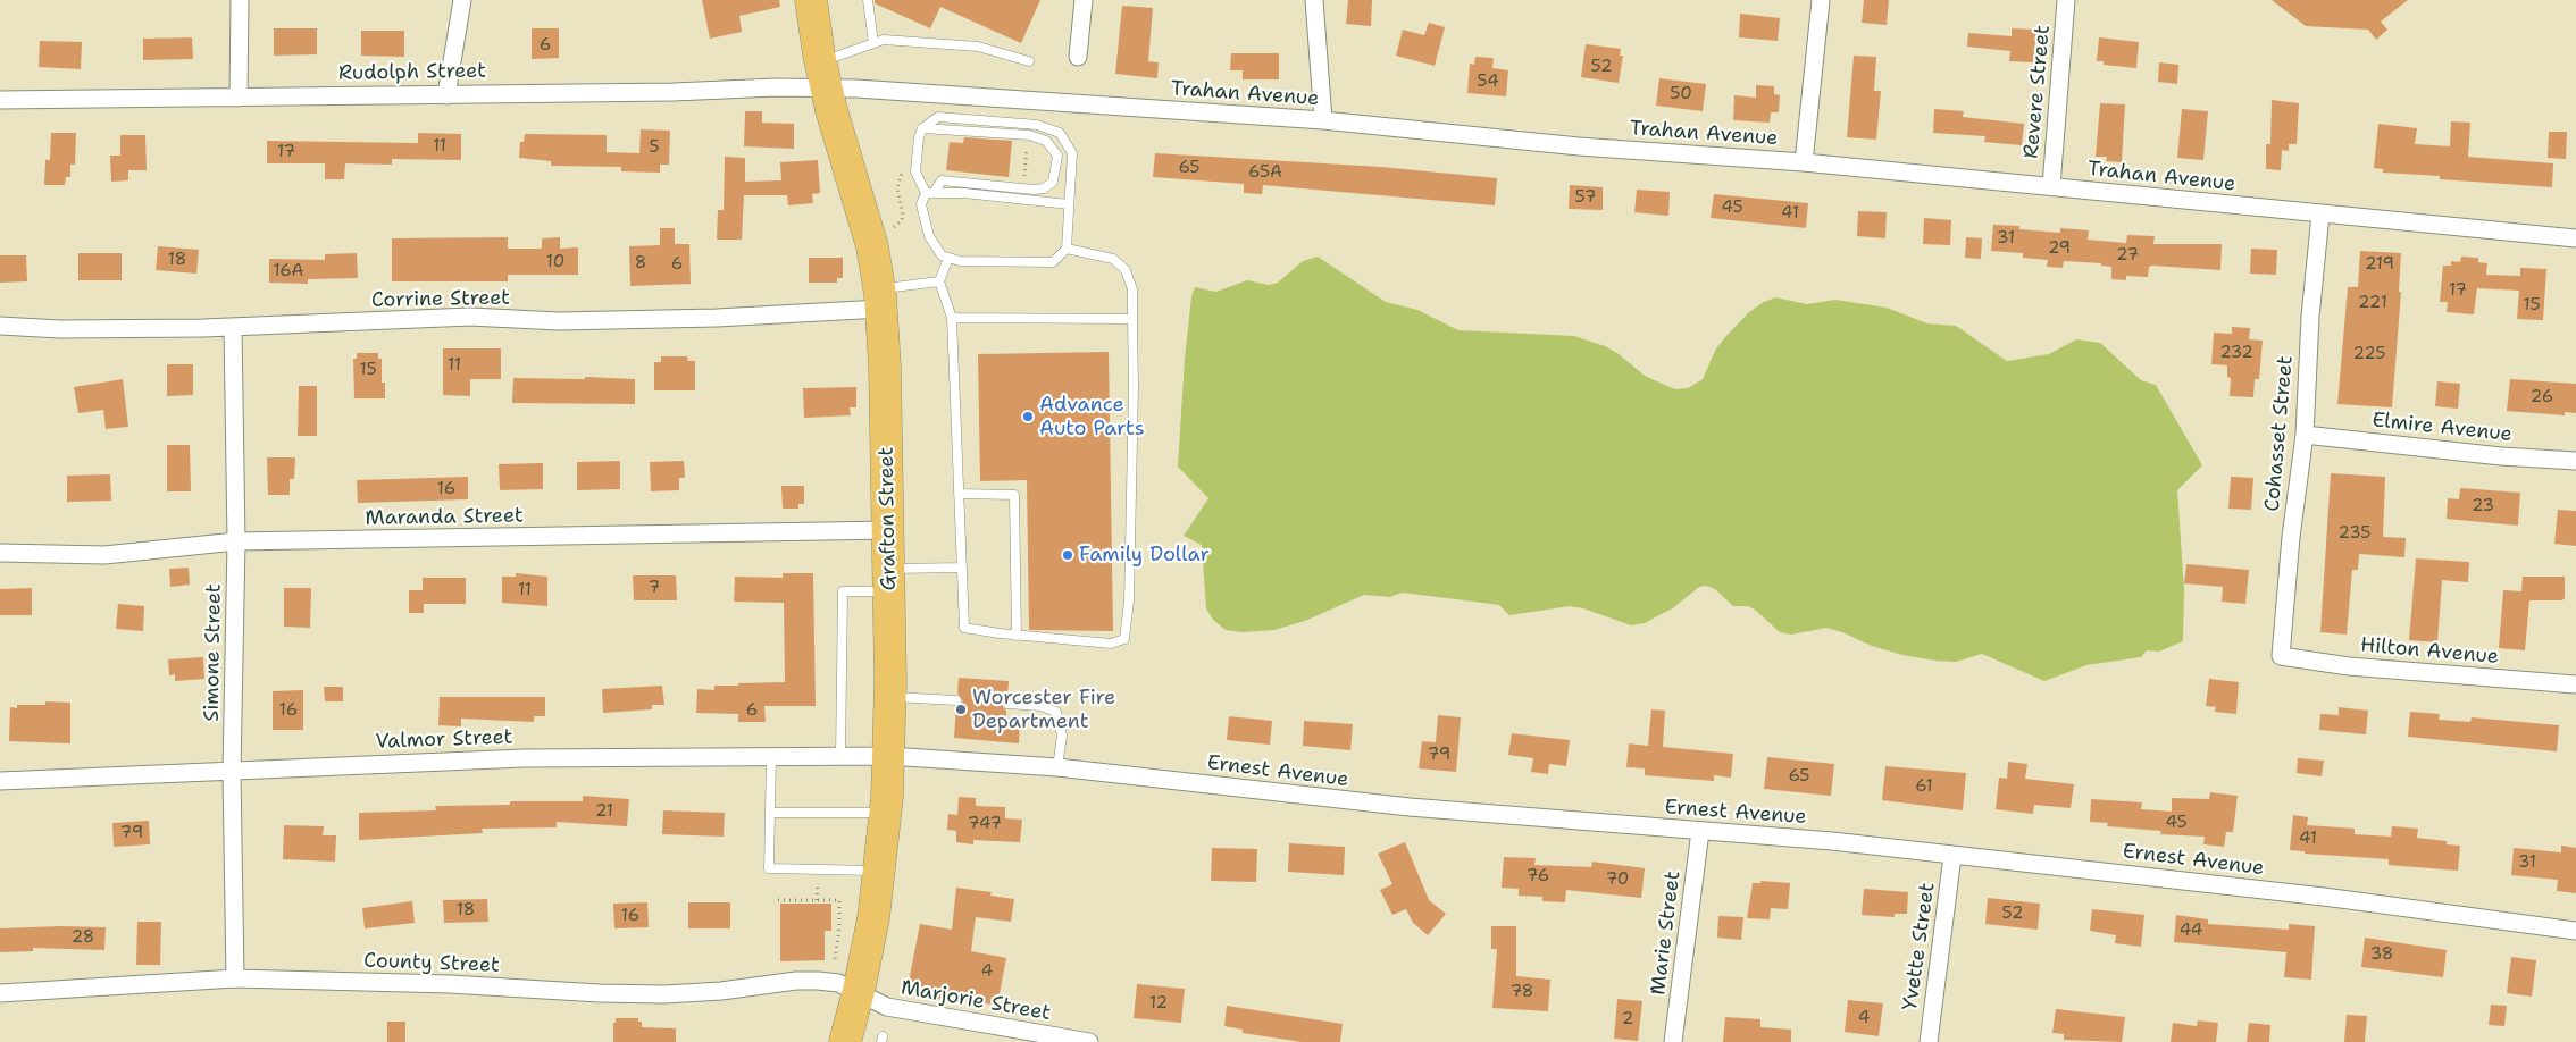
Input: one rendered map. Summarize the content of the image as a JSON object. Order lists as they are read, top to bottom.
{
  "streets": {
    "highway": ["Grafton Street"],
    "street": [
      "Rudolph Street",
      "Revere Street",
      "Trahan Avenue",
      "Corrine Street",
      "Elmire Avenue",
      "Cohasset Street",
      "Maranda Street",
      "Hilton Avenue",
      "Simone Street",
      "Valmor Street",
      "Ernest Avenue",
      "Marie Street",
      "Yvette Street",
      "County Street",
      "Marjorie Street"
    ]
  },
  "crossings": [
    ["Rudolph Street", "Trahan Avenue"],
    ["Rudolph Street", "Grafton Street"],
    ["Revere Street", "Trahan Avenue"],
    ["Trahan Avenue", "Cohasset Street"],
    ["Trahan Avenue", "Grafton Street"],
    ["Corrine Street", "Grafton Street"],
    ["Corrine Street", "Simone Street"],
    ["Elmire Avenue", "Cohasset Street"],
    ["Cohasset Street", "Hilton Avenue"],
    ["Maranda Street", "Grafton Street"],
    ["Maranda Street", "Simone Street"],
    ["Grafton Street", "Valmor Street"],
    ["Grafton Street", "Ernest Avenue"],
    ["Grafton Street", "County Street"],
    ["Grafton Street", "Marjorie Street"],
    ["Simone Street", "Valmor Street"],
    ["Simone Street", "County Street"],
    ["Valmor Street", "Ernest Avenue"],
    ["Ernest Avenue", "Marie Street"],
    ["Ernest Avenue", "Yvette Street"],
    ["County Street", "Marjorie Street"]
  ],
  "places": ["Advance Auto Parts", "Family Dollar", "Worcester Fire Department"],
  "house_numbers": [
    "6",
    "52",
    "54",
    "50",
    "11",
    "5",
    "17",
    "65",
    "65A",
    "57",
    "45",
    "41",
    "31",
    "29",
    "27",
    "18",
    "10",
    "8",
    "6",
    "219",
    "16A",
    "17",
    "221",
    "15",
    "232",
    "225",
    "11",
    "15",
    "26",
    "16",
    "23",
    "235",
    "7",
    "11",
    "16",
    "6",
    "79",
    "65",
    "61",
    "21",
    "45",
    "747",
    "79",
    "41",
    "31",
    "76",
    "70",
    "18",
    "52",
    "16",
    "44",
    "28",
    "38",
    "4",
    "78",
    "12",
    "4",
    "2"
  ]
}
